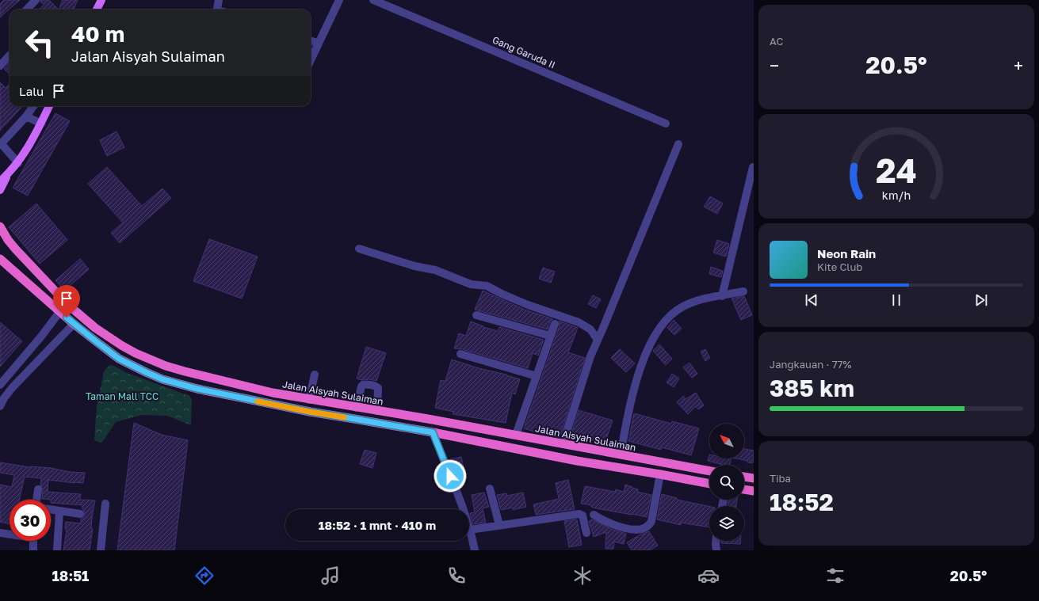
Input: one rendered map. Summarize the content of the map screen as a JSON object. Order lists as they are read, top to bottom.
{
  "streets": {
    "highway": ["Jalan Aisyah Sulaiman"],
    "street": ["Gang Garuda II"]
  },
  "parks": ["Taman Mall TCC"],
  "north": "top left",
  "page": {
    "tile": [
      "AC",
      ["Jangkauan · 77%", "385 km"],
      ["Tiba", "18:52"]
    ],
    "turn": ["40 m", "Jalan Aisyah Sulaiman"],
    "heat": ["−", "20.5°", "+"],
    "then": "Lalu",
    "song": ["Neon Rain", "Kite Club"],
    "limit": "30",
    "trip": "18:52 · 1 mnt · 410 m",
    "tabs": ["18:51", "20.5°"],
    "gauge": ["24", "km/h"]
  }
}
